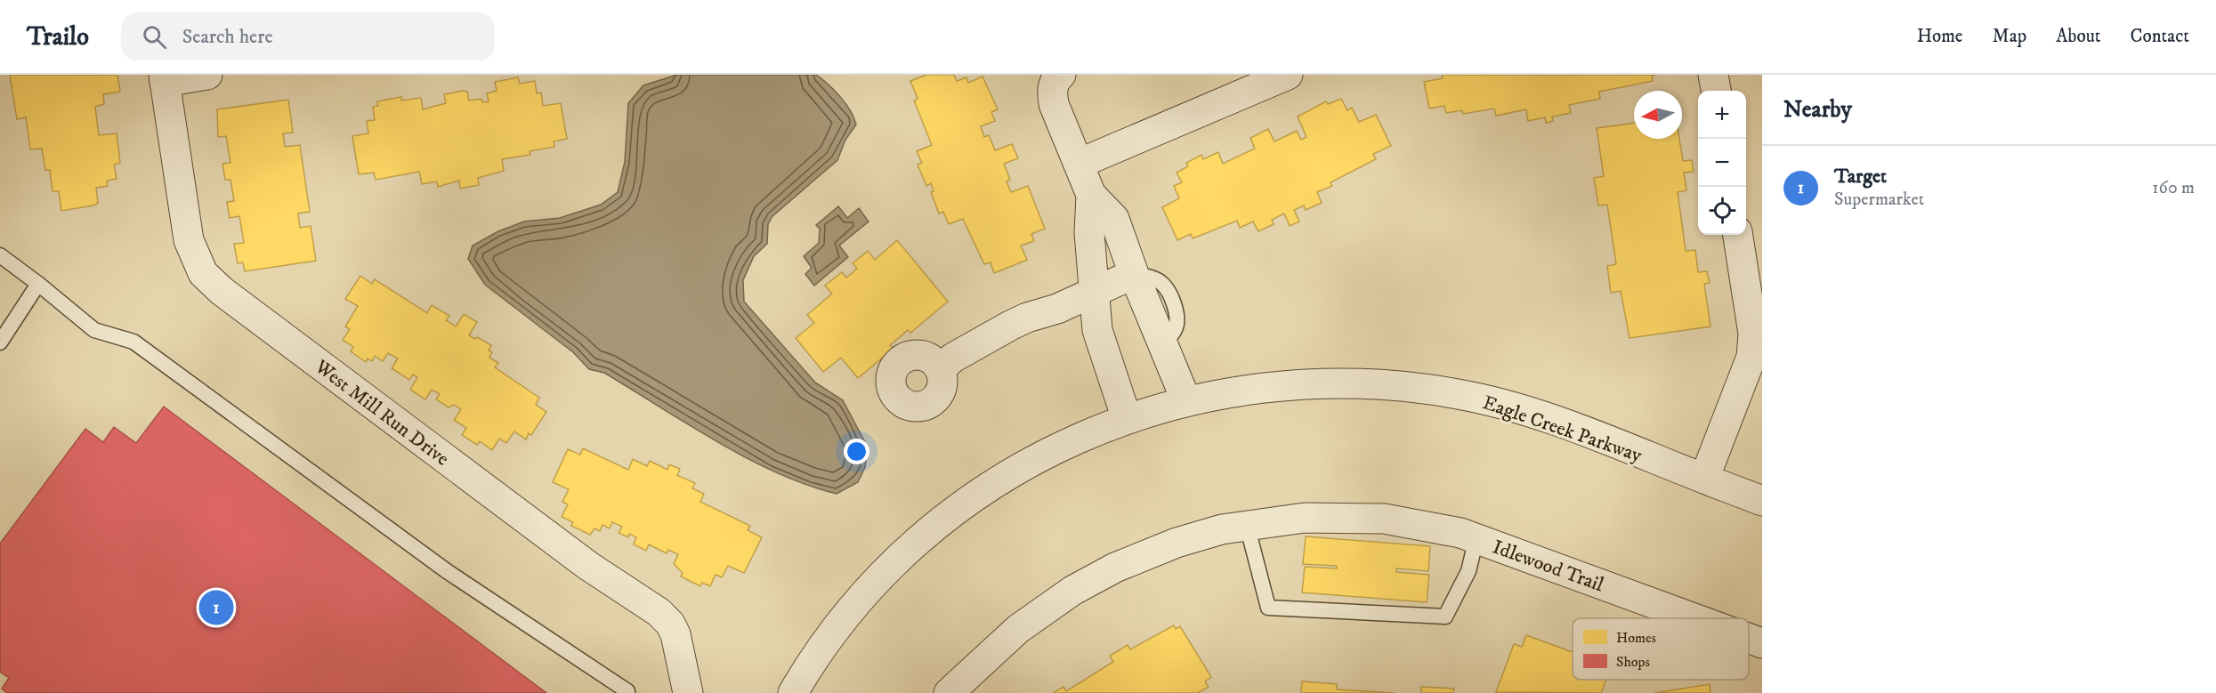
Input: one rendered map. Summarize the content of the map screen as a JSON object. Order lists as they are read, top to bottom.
{
  "streets": {
    "street": ["West Mill Run Drive", "Eagle Creek Parkway", "Idlewood Trail"]
  },
  "legend": ["Homes", "Shops"],
  "north": "left",
  "page": {
    "header": "Trailo",
    "search": "Search here",
    "nav": [
      "Home",
      "Map",
      "About",
      "Contact"
    ],
    "heading": "Nearby",
    "map_buttons": ["+", "−"],
    "list": [
      {
        "mark": "1",
        "name": "Target",
        "note": "Supermarket",
        "value": "160 m"
      }
    ],
    "pins": "1"
  }
}
